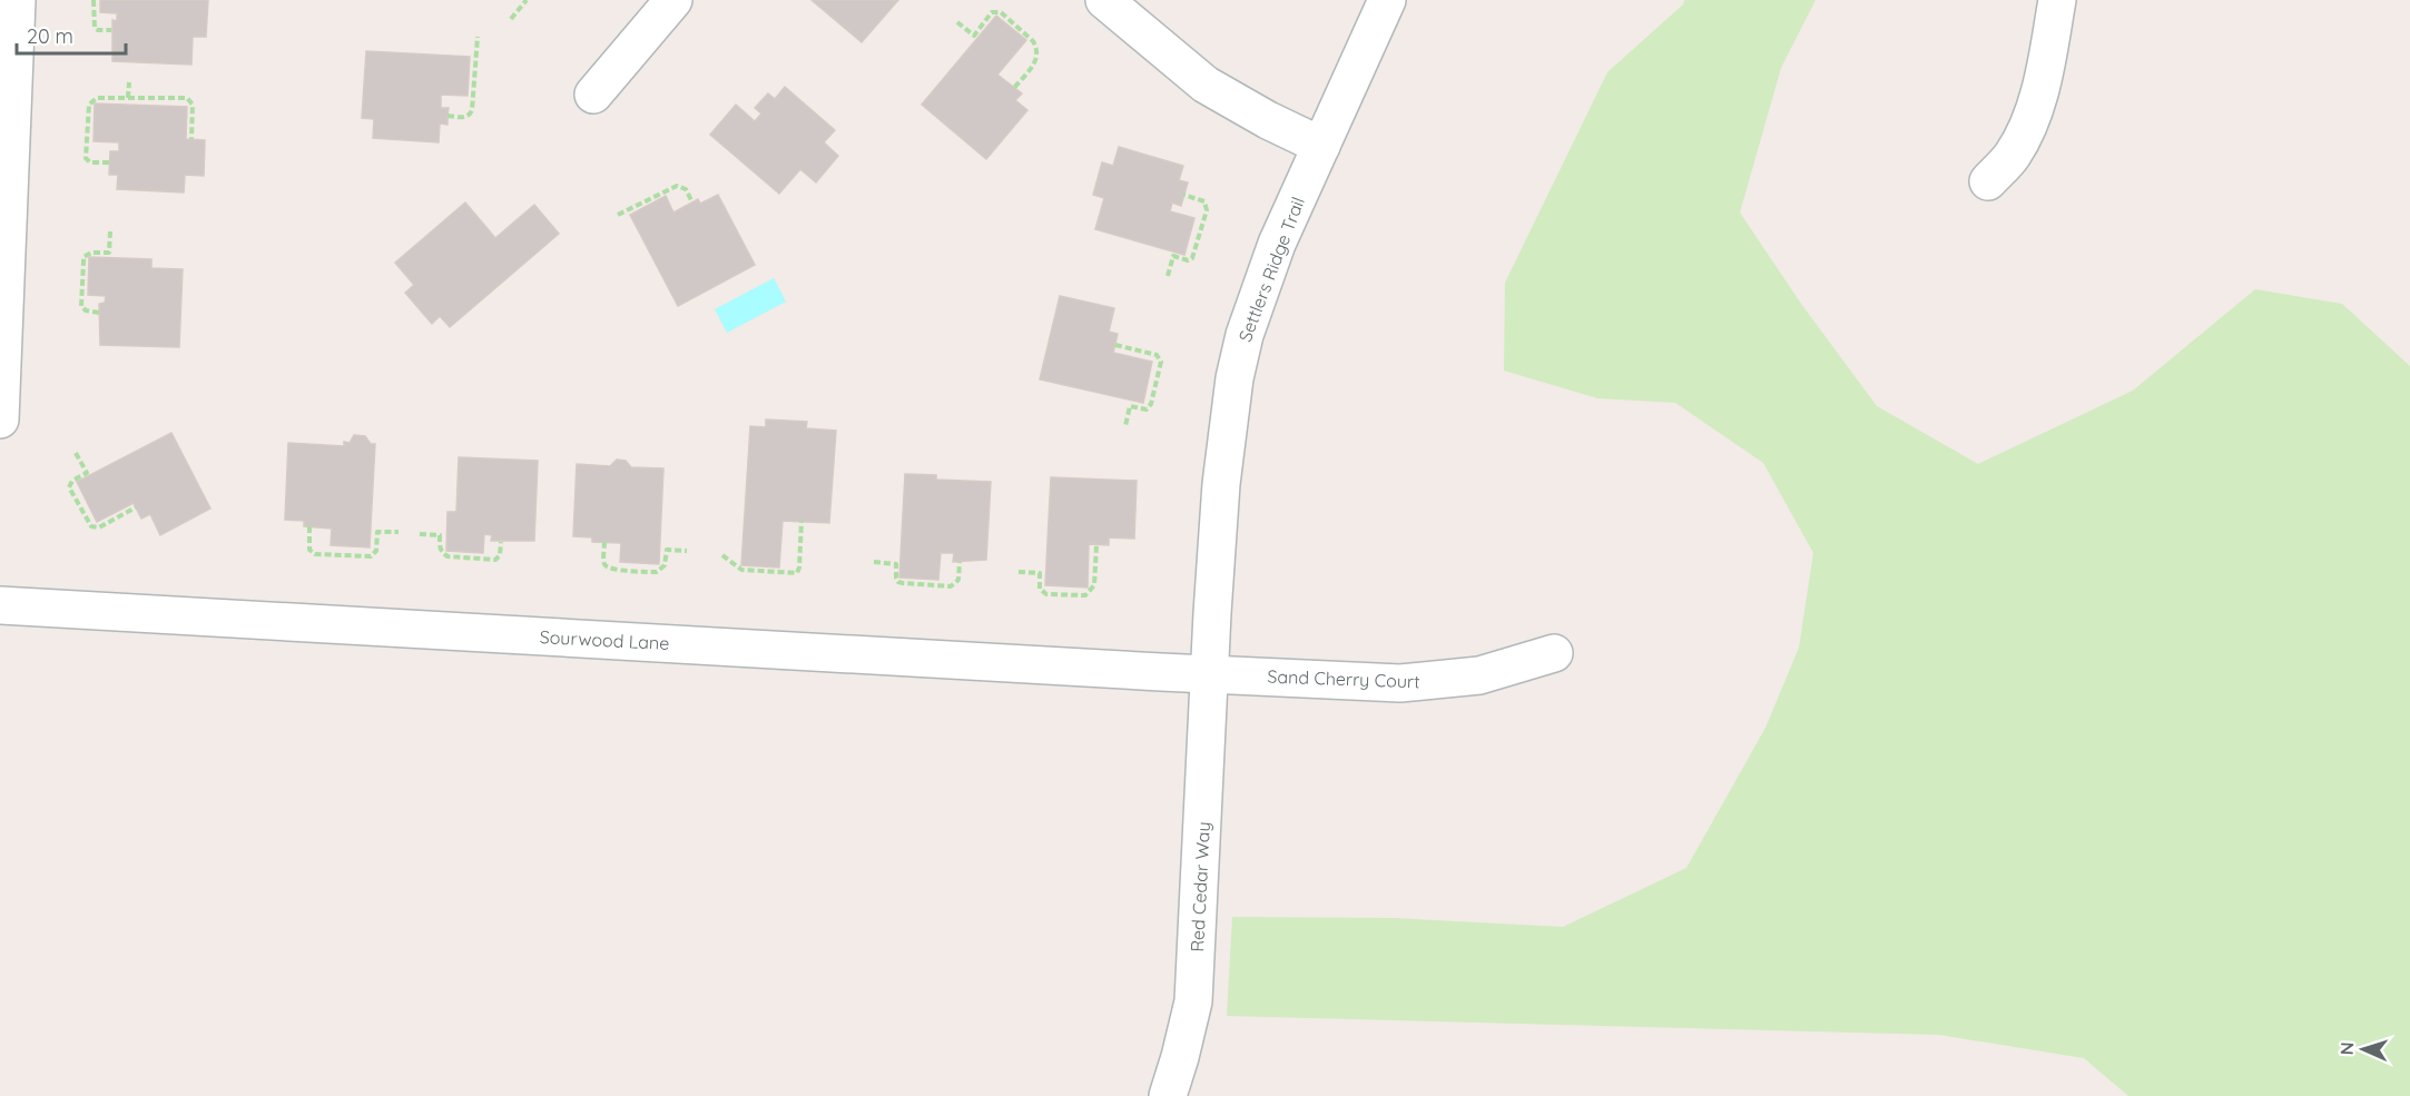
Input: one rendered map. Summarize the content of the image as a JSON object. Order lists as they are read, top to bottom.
{
  "streets": {
    "street": [
      "Settlers Ridge Trail",
      "Sourwood Lane",
      "Sand Cherry Court",
      "Red Cedar Way"
    ]
  },
  "crossings": [
    ["Settlers Ridge Trail", "Sourwood Lane"],
    ["Settlers Ridge Trail", "Sand Cherry Court"],
    ["Settlers Ridge Trail", "Red Cedar Way"],
    ["Sourwood Lane", "Sand Cherry Court"],
    ["Sourwood Lane", "Red Cedar Way"],
    ["Sand Cherry Court", "Red Cedar Way"]
  ],
  "scale_bar": "20 m",
  "north": "left"
}
